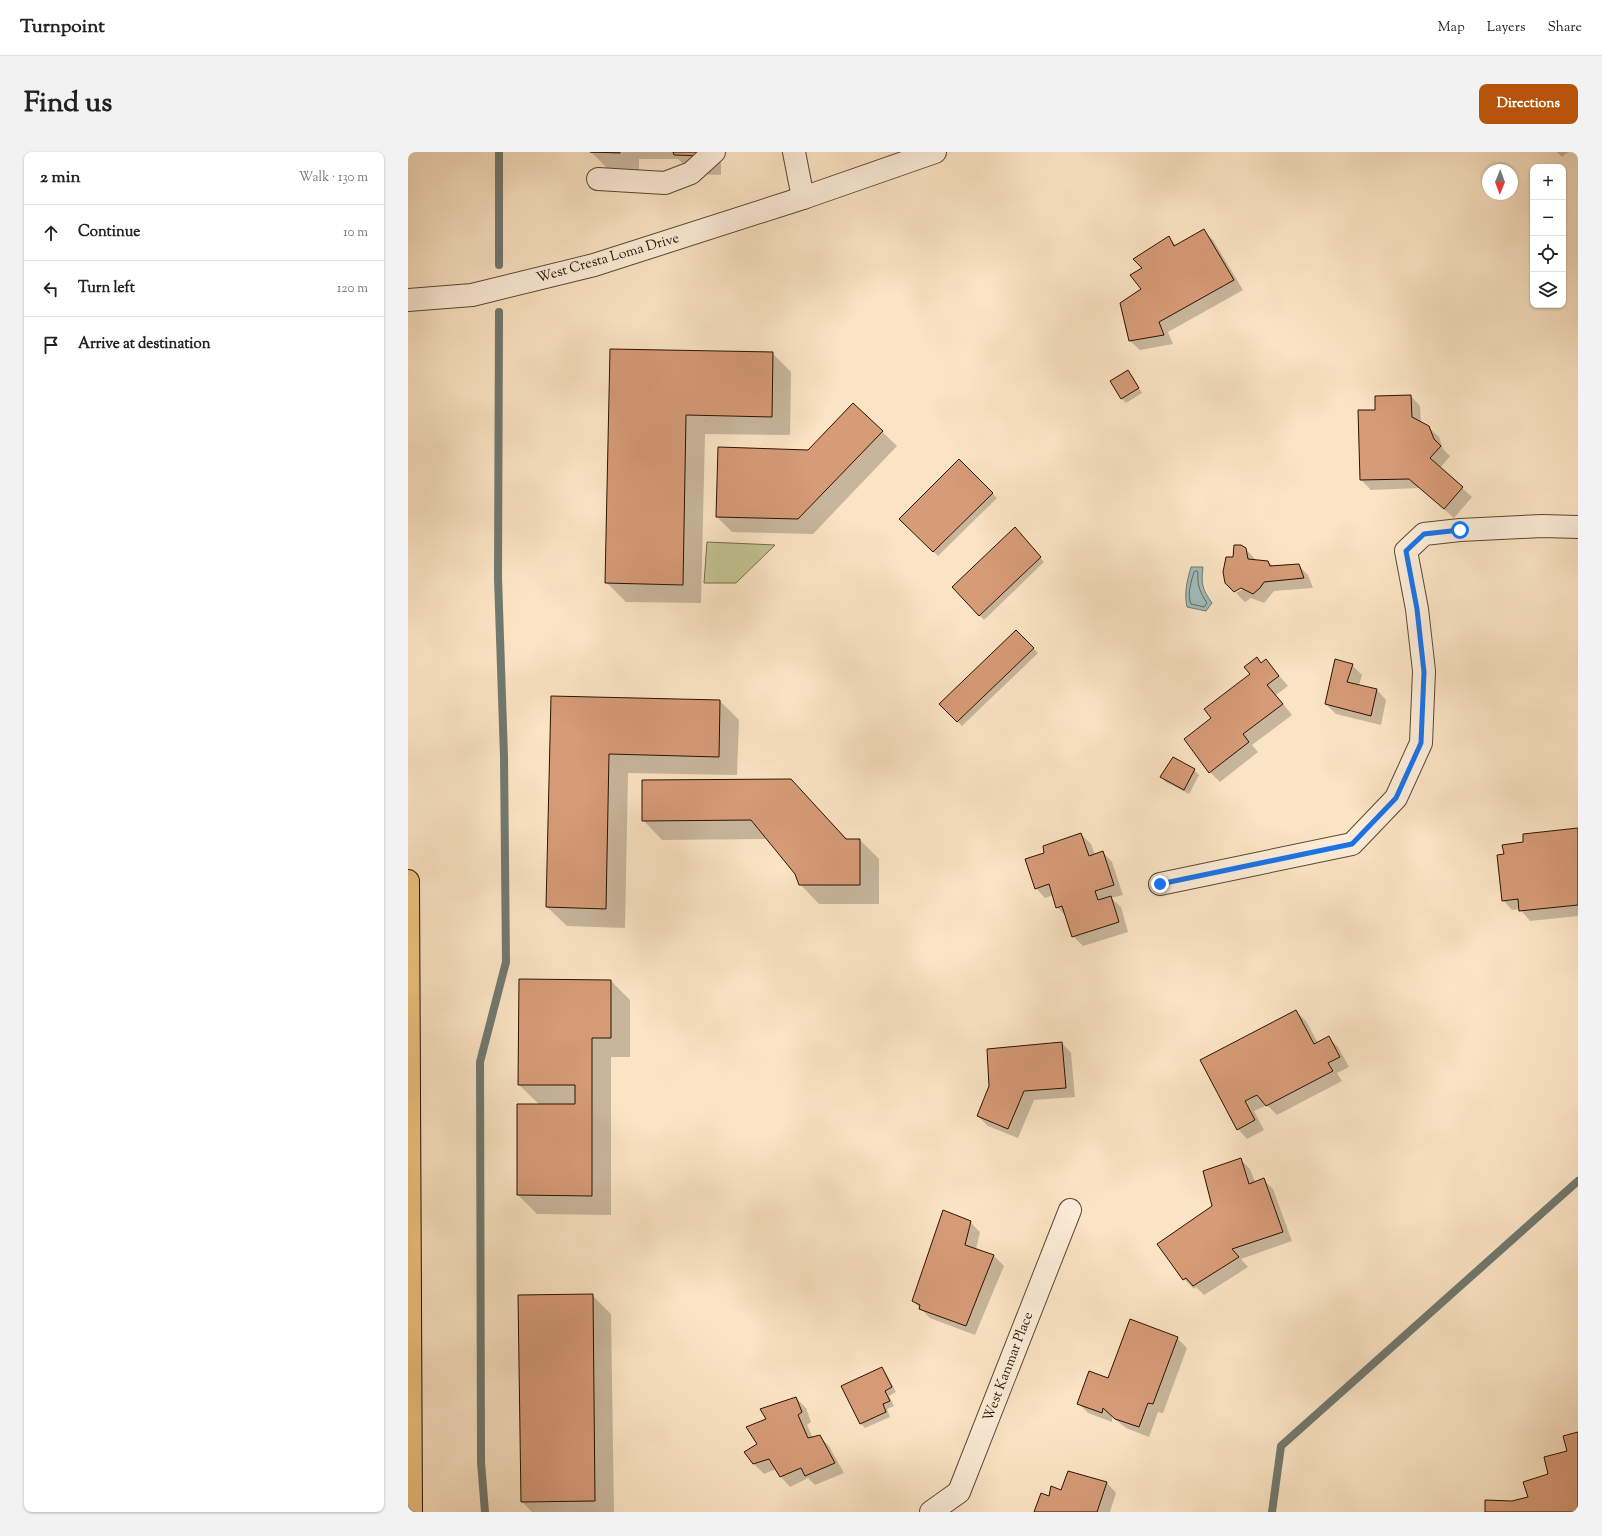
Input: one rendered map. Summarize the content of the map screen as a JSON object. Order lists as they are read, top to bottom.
{
  "streets": {
    "street": ["West Cresta Loma Drive", "West Kanmar Place"]
  },
  "north": "bottom",
  "page": {
    "header": "Turnpoint",
    "nav": ["Map", "Layers", "Share"],
    "title": "Find us",
    "buttons": "Directions",
    "heading": ["2 min", "Walk · 130 m"],
    "map_buttons": ["+", "−"],
    "list": [
      ["Continue", "10 m"],
      ["Turn left", "120 m"],
      "Arrive at destination"
    ]
  }
}
